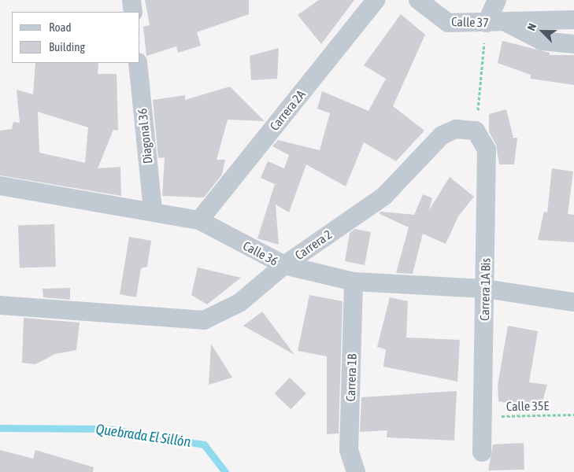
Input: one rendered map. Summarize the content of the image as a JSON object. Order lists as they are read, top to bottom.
{
  "streets": {
    "street": [
      "Calle 37",
      "Carrera 2A",
      "Diagonal 36",
      "Carrera 2",
      "Calle 36",
      "Carrera 1A Bis",
      "Carrera 1B"
    ],
    "path": ["Calle 35E"]
  },
  "crossings": [
    ["Carrera 2A", "Calle 36"],
    ["Diagonal 36", "Calle 36"],
    ["Carrera 2", "Calle 36"],
    ["Carrera 2", "Carrera 1A Bis"],
    ["Calle 36", "Carrera 1A Bis"],
    ["Calle 36", "Carrera 1B"],
    ["Carrera 1A Bis", "Calle 35E"]
  ],
  "water": ["Quebrada El Sillón"],
  "legend": ["Road", "Building"],
  "north": "top left"
}
